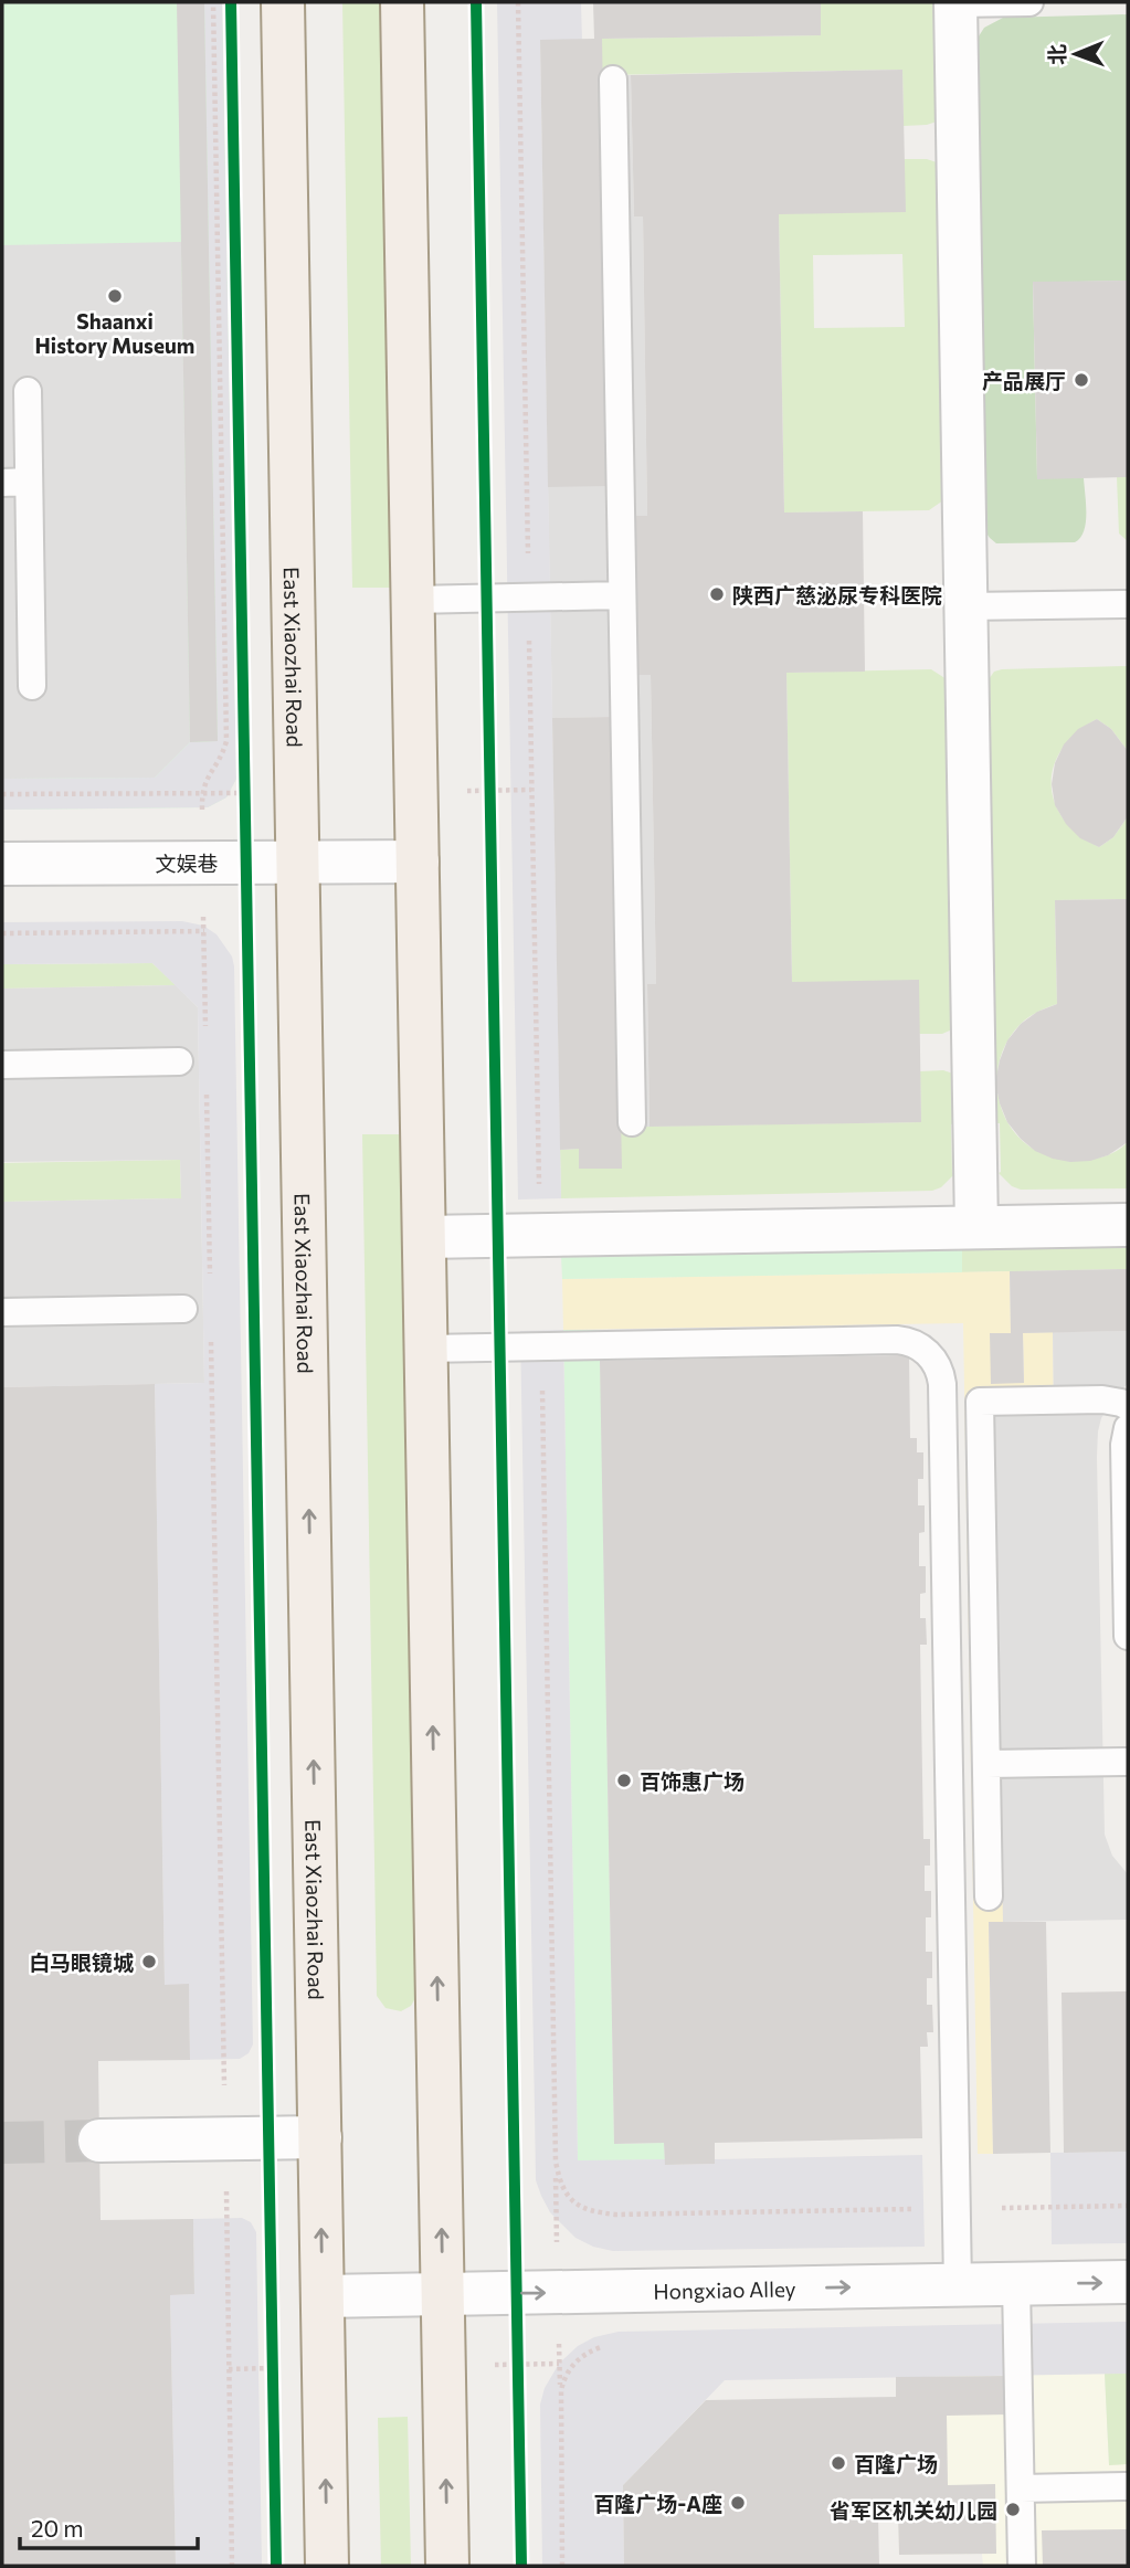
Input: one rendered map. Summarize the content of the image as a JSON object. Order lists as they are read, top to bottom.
{
  "streets": {
    "main road": ["East Xiaozhai Road"],
    "street": ["文娱巷", "Hongxiao Alley"]
  },
  "crossings": [
    ["East Xiaozhai Road", "文娱巷"],
    ["East Xiaozhai Road", "Hongxiao Alley"]
  ],
  "one_way": ["Hongxiao Alley"],
  "places": [
    "Shaanxi History Museum",
    "产品展厅",
    "陕西广慈泌尿专科医院",
    "百饰惠广场",
    "白马眼镜城",
    "百隆广场",
    "百隆广场-A座",
    "省军区机关幼儿园"
  ],
  "scale_bar": "20 m",
  "north": "left"
}
